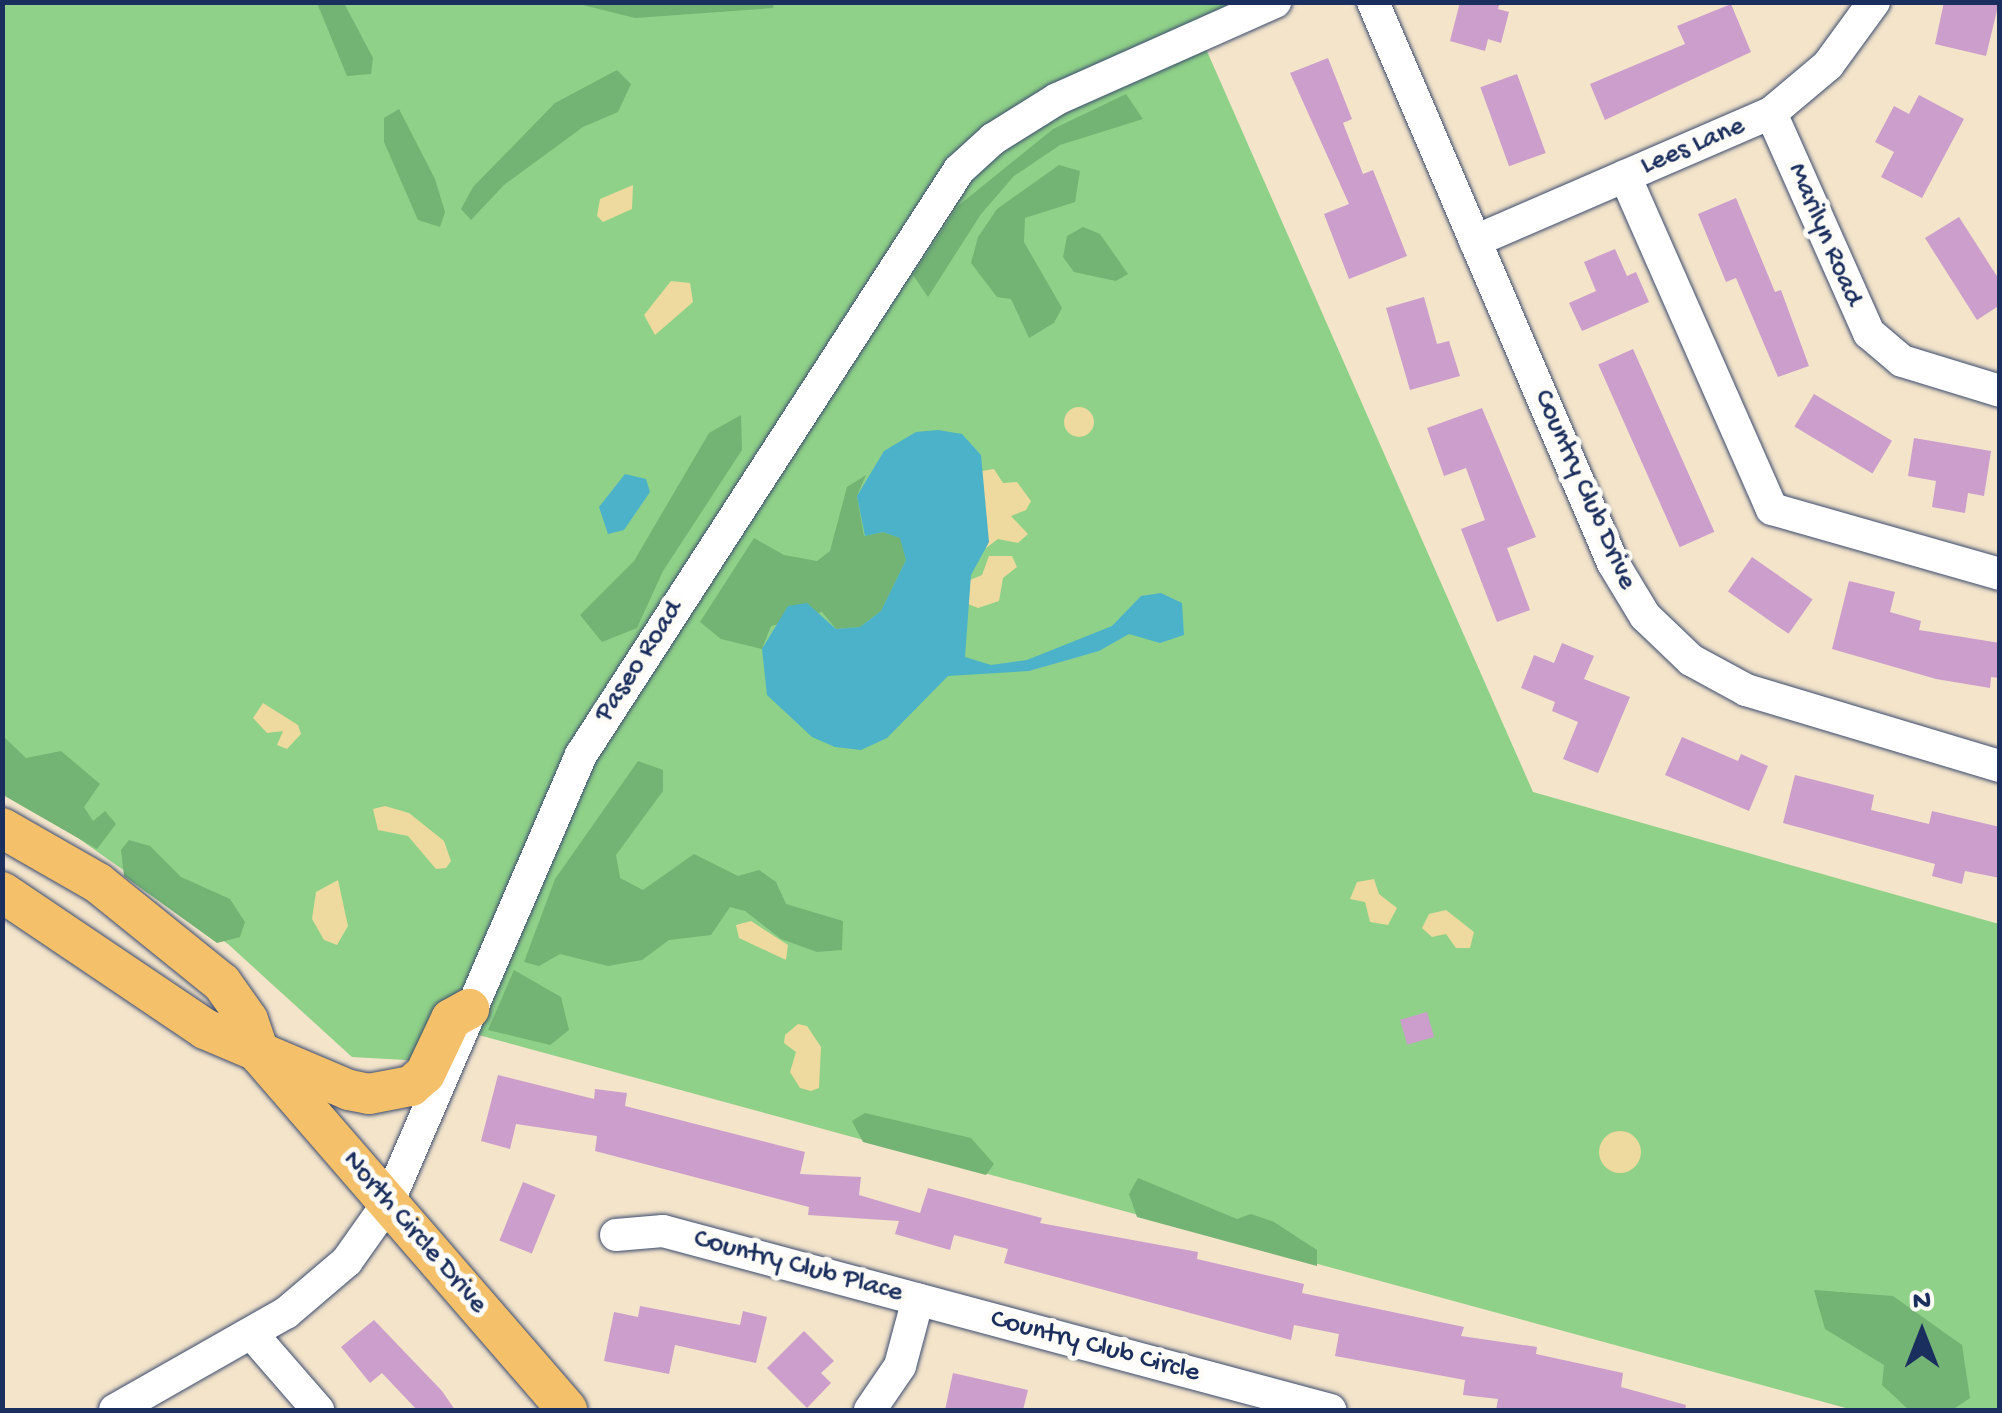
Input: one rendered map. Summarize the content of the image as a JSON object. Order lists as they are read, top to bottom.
{
  "streets": {
    "main road": ["North Circle Drive"],
    "street": [
      "Lees Lane",
      "Marilyn Road",
      "Country Club Drive",
      "Paseo Road",
      "Country Club Place",
      "Country Club Circle"
    ]
  },
  "crossings": [
    ["Lees Lane", "Marilyn Road"],
    ["Lees Lane", "Country Club Drive"],
    ["Paseo Road", "North Circle Drive"],
    ["Country Club Place", "Country Club Circle"]
  ],
  "north": "top"
}
